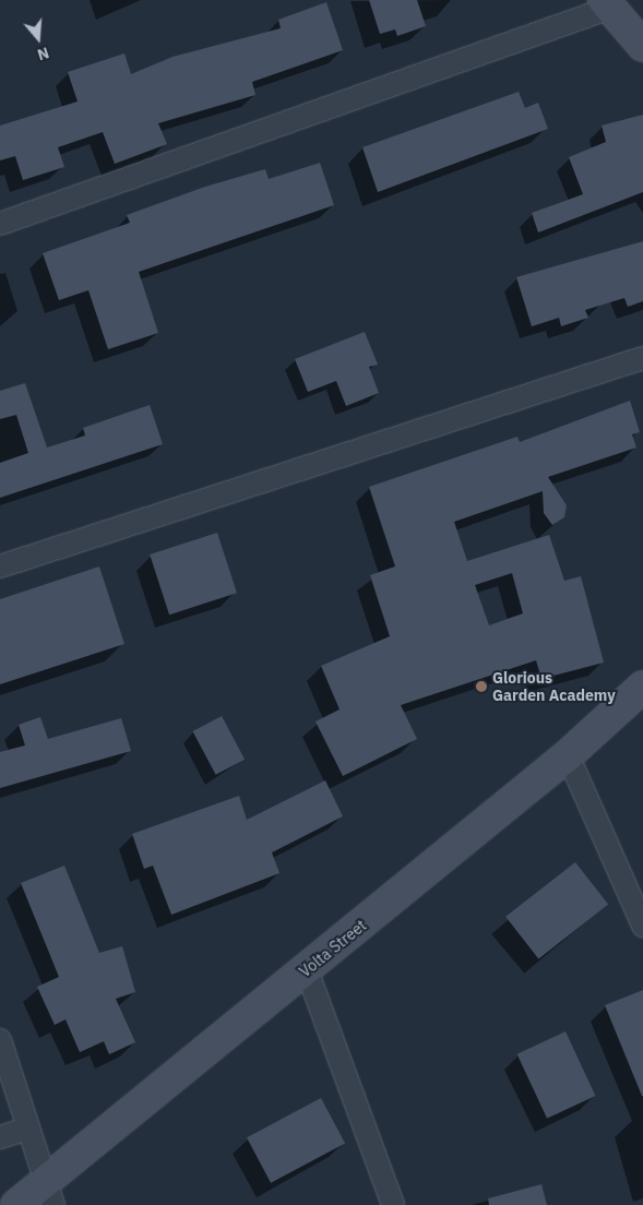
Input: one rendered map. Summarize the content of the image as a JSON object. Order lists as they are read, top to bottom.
{
  "streets": {
    "street": ["Volta Street"]
  },
  "places": ["Glorious Garden Academy"],
  "north": "bottom"
}
